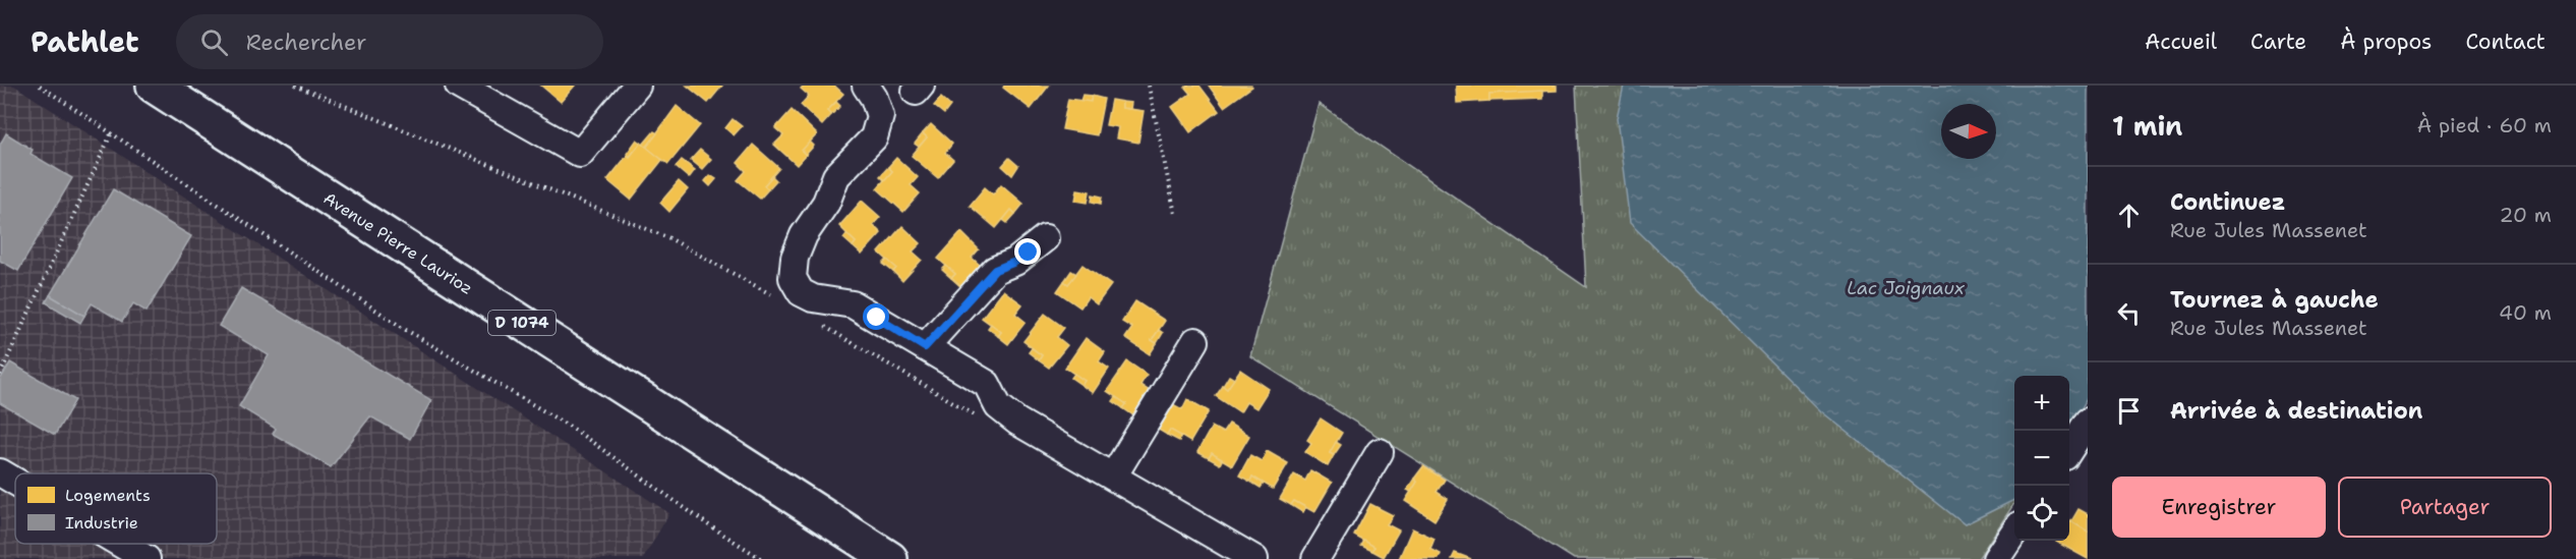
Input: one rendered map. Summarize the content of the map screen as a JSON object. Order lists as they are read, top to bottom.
{
  "streets": {
    "main road": ["Avenue Pierre Laurioz", "D 1074"]
  },
  "water": ["Lac Joignaux"],
  "legend": ["Logements", "Industrie"],
  "north": "right",
  "page": {
    "header": "Pathlet",
    "search": "Rechercher",
    "nav": [
      "Accueil",
      "Carte",
      "À propos",
      "Contact"
    ],
    "heading": ["1 min", "À pied · 60 m"],
    "list": [
      ["Continuez", "Rue Jules Massenet", "20 m"],
      ["Tournez à gauche", "Rue Jules Massenet", "40 m"],
      "Arrivée à destination"
    ],
    "map_buttons": ["+", "−"],
    "buttons": ["Enregistrer", "Partager"]
  }
}
